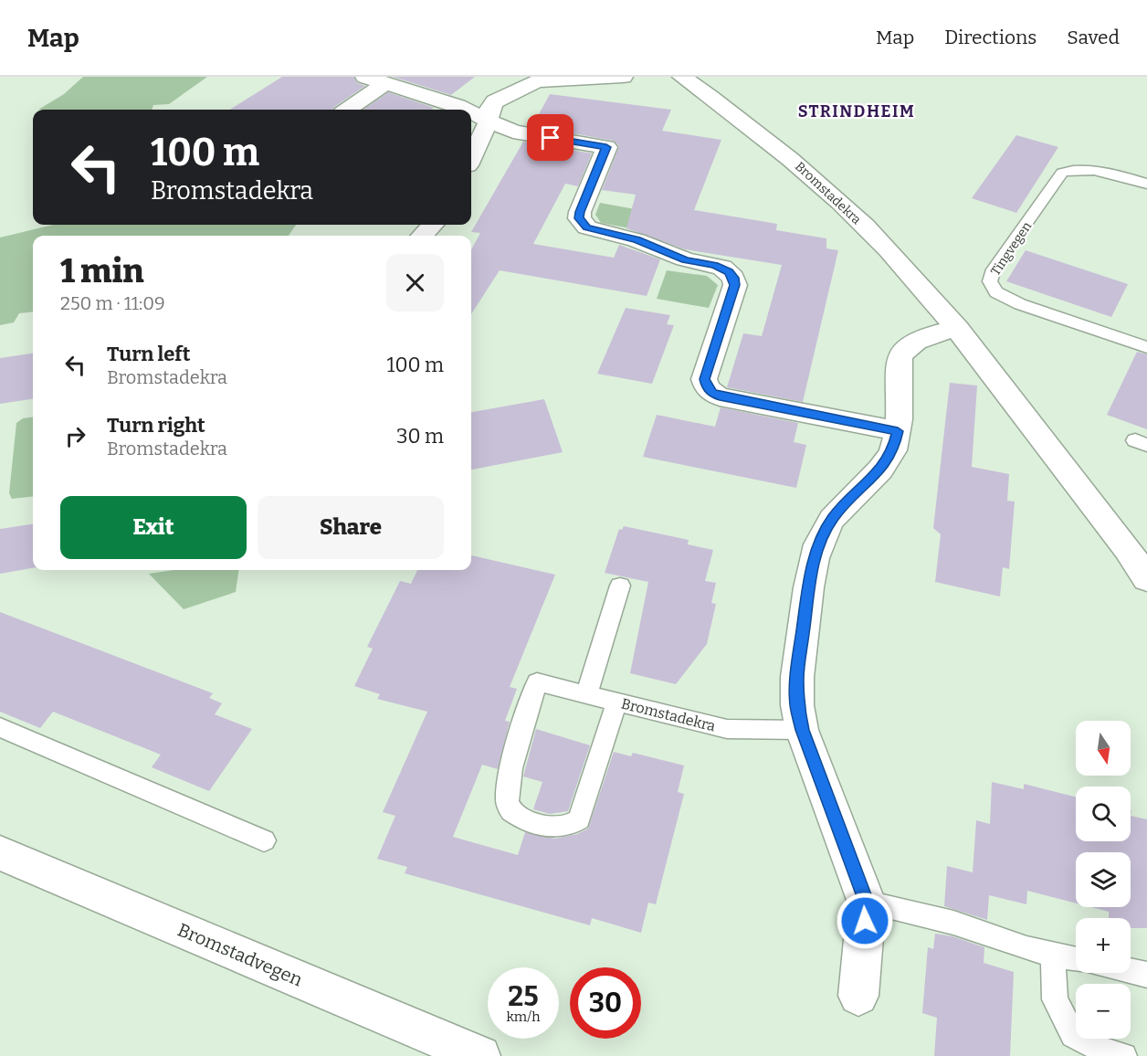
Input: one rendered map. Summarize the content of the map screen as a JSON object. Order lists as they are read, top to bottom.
{
  "streets": {
    "street": ["Bromstadekra", "Bromstadvegen"],
    "lane": ["Tingvegen"]
  },
  "districts": ["STRINDHEIM"],
  "north": "bottom",
  "page": {
    "header": "Map",
    "nav": ["Map", "Directions", "Saved"],
    "turn": ["100 m", "Bromstadekra"],
    "heading": ["1 min", "250 m · 11:09"],
    "list": [
      {
        "name": "Turn left",
        "note": "Bromstadekra",
        "value": "100 m"
      },
      {
        "name": "Turn right",
        "note": "Bromstadekra",
        "value": "30 m"
      }
    ],
    "buttons": ["Exit", "Share"],
    "map_buttons": ["+", "−"],
    "speed": "25 km/h",
    "limit": "30"
  }
}
